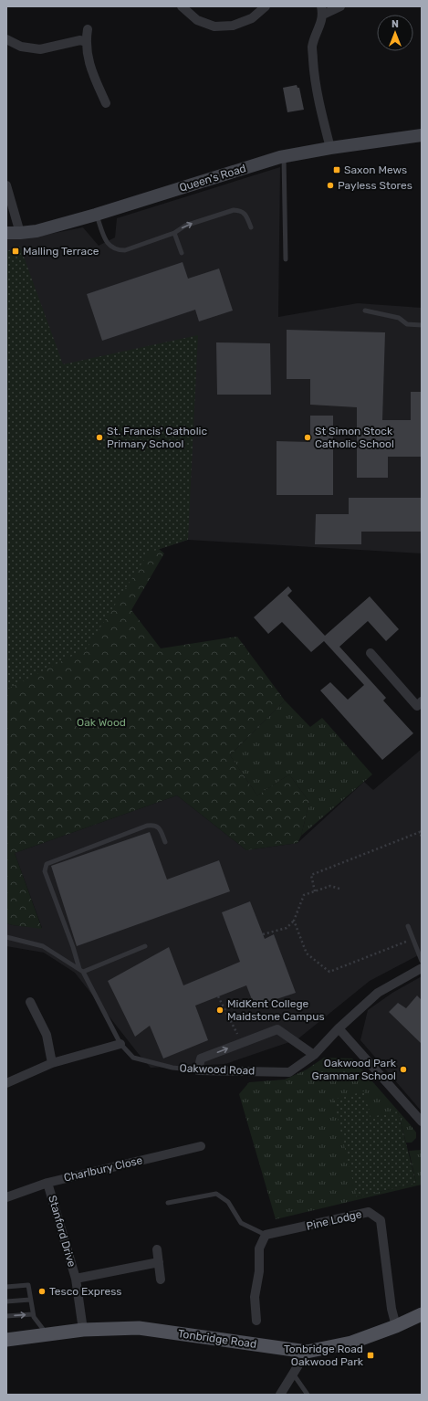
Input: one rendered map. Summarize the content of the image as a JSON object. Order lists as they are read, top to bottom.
{
  "streets": {
    "main road": ["Tonbridge Road"],
    "street": [
      "Queen's Road",
      "Oakwood Road",
      "Charlbury Close",
      "Pine Lodge",
      "Stanford Drive"
    ]
  },
  "crossings": [
    ["Charlbury Close", "Stanford Drive"],
    ["Pine Lodge", "Tonbridge Road"],
    ["Stanford Drive", "Tonbridge Road"]
  ],
  "parks": ["Oak Wood"],
  "places": {
    "transit": ["Saxon Mews", "Malling Terrace", "Tonbridge Road Oakwood Park"],
    "other": [
      "Payless Stores",
      "St. Francis' Catholic Primary School",
      "St Simon Stock Catholic School",
      "MidKent College Maidstone Campus",
      "Oakwood Park Grammar School",
      "Tesco Express"
    ]
  },
  "north": "top"
}
